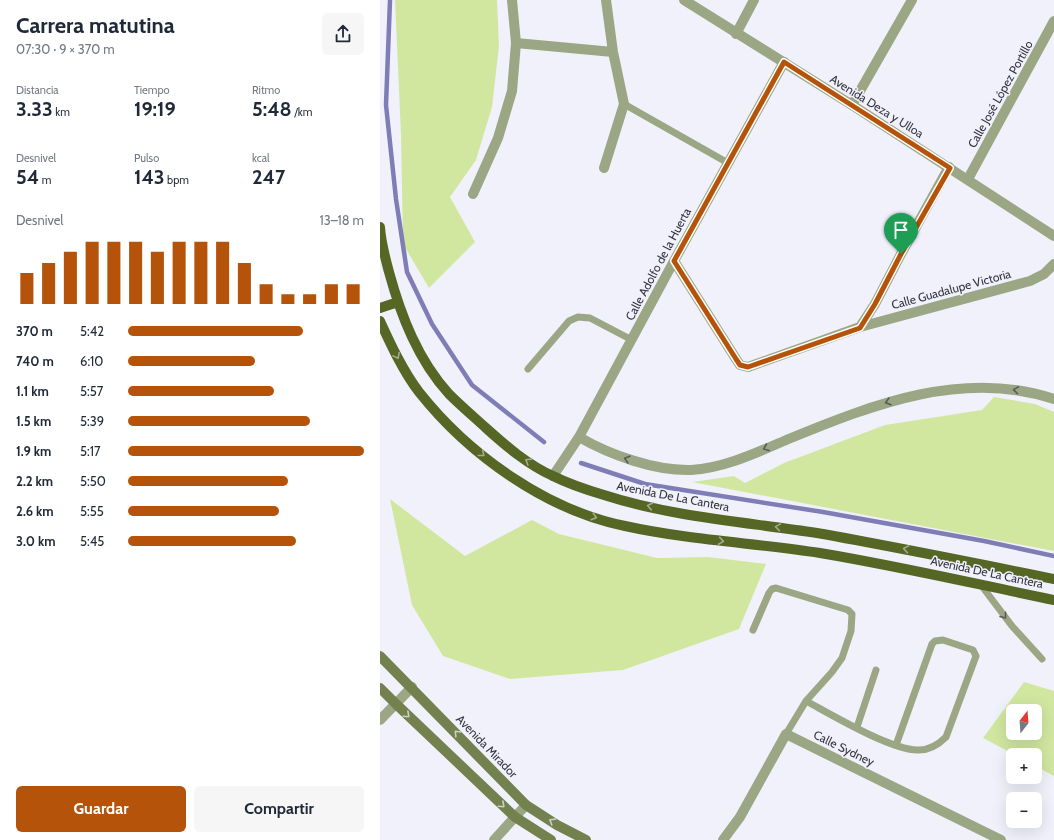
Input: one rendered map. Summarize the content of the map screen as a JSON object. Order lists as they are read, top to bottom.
{
  "streets": {
    "main road": ["Avenida De La Cantera", "Avenida Mirador"],
    "street": [
      "Calle José López Portillo",
      "Avenida Deza y Ulloa",
      "Calle Adolfo de la Huerta",
      "Calle Guadalupe Victoria",
      "Calle Sydney"
    ]
  },
  "crossings": [
    ["Calle José López Portillo", "Avenida Deza y Ulloa"],
    ["Avenida Deza y Ulloa", "Calle Adolfo de la Huerta"],
    ["Calle Adolfo de la Huerta", "Calle Guadalupe Victoria"],
    ["Calle Adolfo de la Huerta", "Avenida De La Cantera"]
  ],
  "north": "top",
  "page": {
    "heading": ["Carrera matutina", "07:30 · 9 × 370 m"],
    "stats": [
      ["Distancia", "3.33 km"],
      ["Tiempo", "19:19"],
      ["Ritmo", "5:48 /km"],
      ["Desnivel", "54 m"],
      ["Pulso", "143 bpm"],
      ["kcal", "247"]
    ],
    "chart": ["Desnivel", "13–18 m"],
    "list": [
      {
        "name": "370 m",
        "note": "5:42"
      },
      {
        "name": "740 m",
        "note": "6:10"
      },
      {
        "name": "1.1 km",
        "note": "5:57"
      },
      {
        "name": "1.5 km",
        "note": "5:39"
      },
      {
        "name": "1.9 km",
        "note": "5:17"
      },
      {
        "name": "2.2 km",
        "note": "5:50"
      },
      {
        "name": "2.6 km",
        "note": "5:55"
      },
      {
        "name": "3.0 km",
        "note": "5:45"
      }
    ],
    "map_buttons": ["+", "−"],
    "buttons": ["Guardar", "Compartir"]
  }
}
